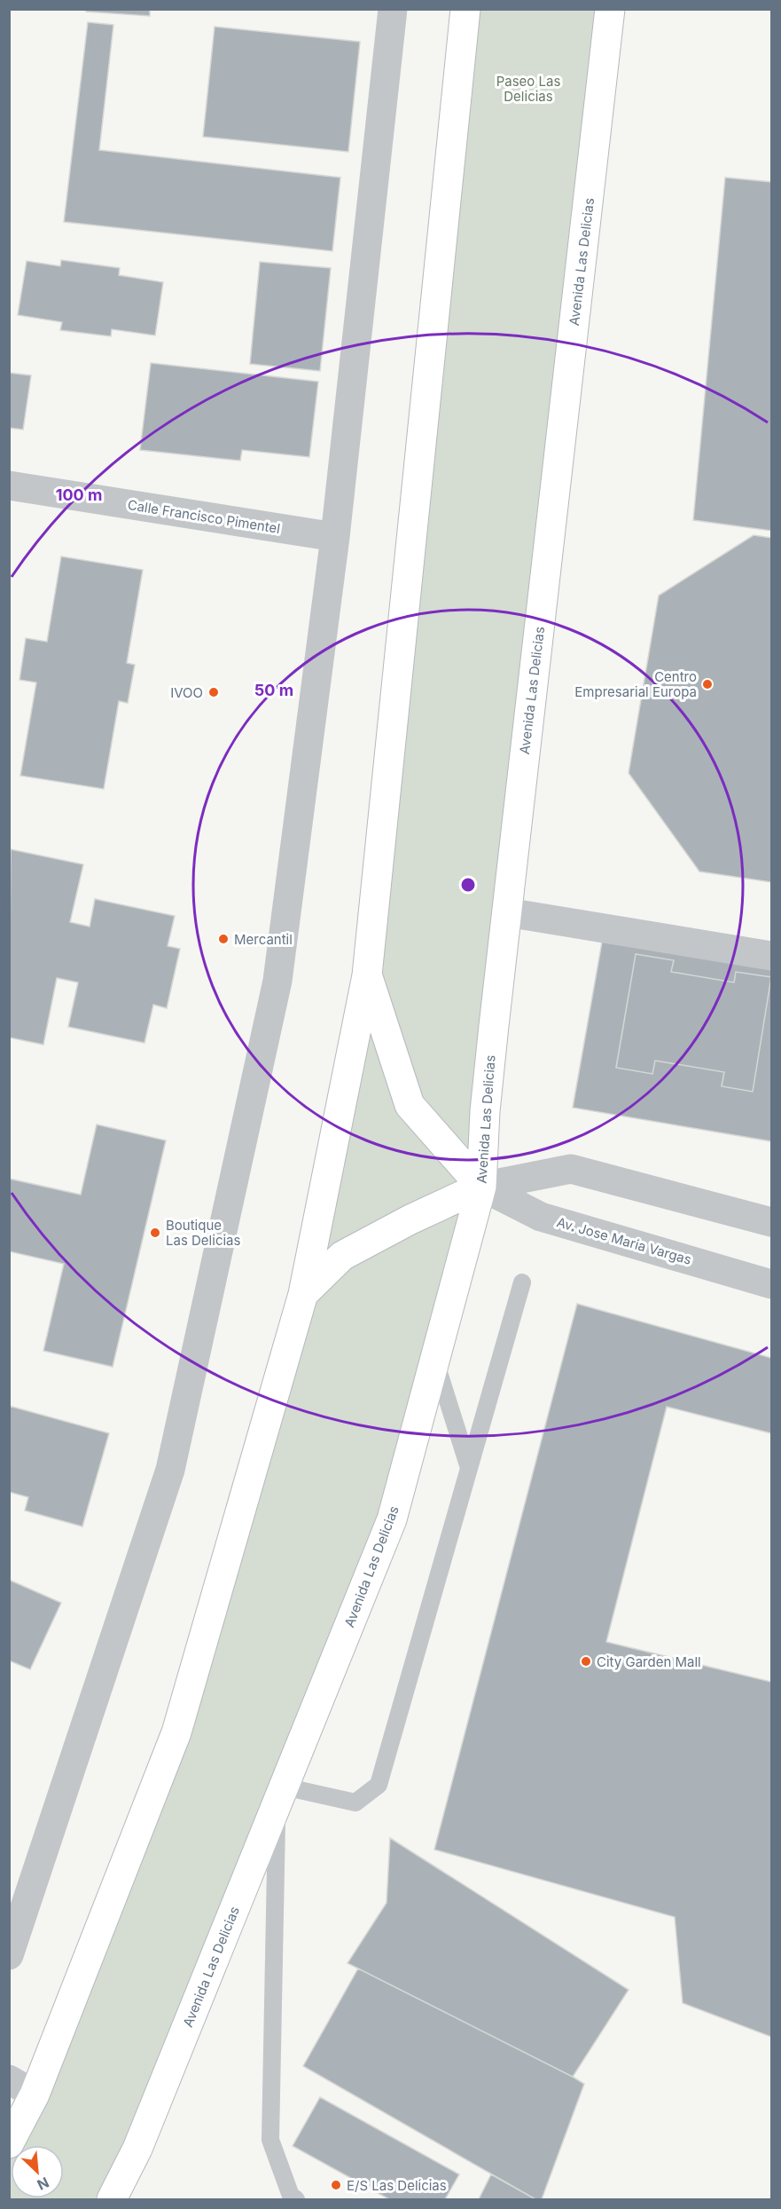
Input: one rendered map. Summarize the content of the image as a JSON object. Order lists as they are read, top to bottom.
{
  "streets": {
    "main road": ["Avenida Las Delicias"],
    "street": ["Calle Francisco Pimentel", "Av. Jose Maria Vargas"]
  },
  "crossings": [
    ["Avenida Las Delicias", "Av. Jose Maria Vargas"]
  ],
  "parks": ["Paseo Las Delicias"],
  "places": [
    "Centro Empresarial Europa",
    "IVOO",
    "Mercantil",
    "Boutique Las Delicias",
    "City Garden Mall",
    "E/S Las Delicias"
  ],
  "north": "bottom right",
  "rings": ["100 m", "50 m"]
}
